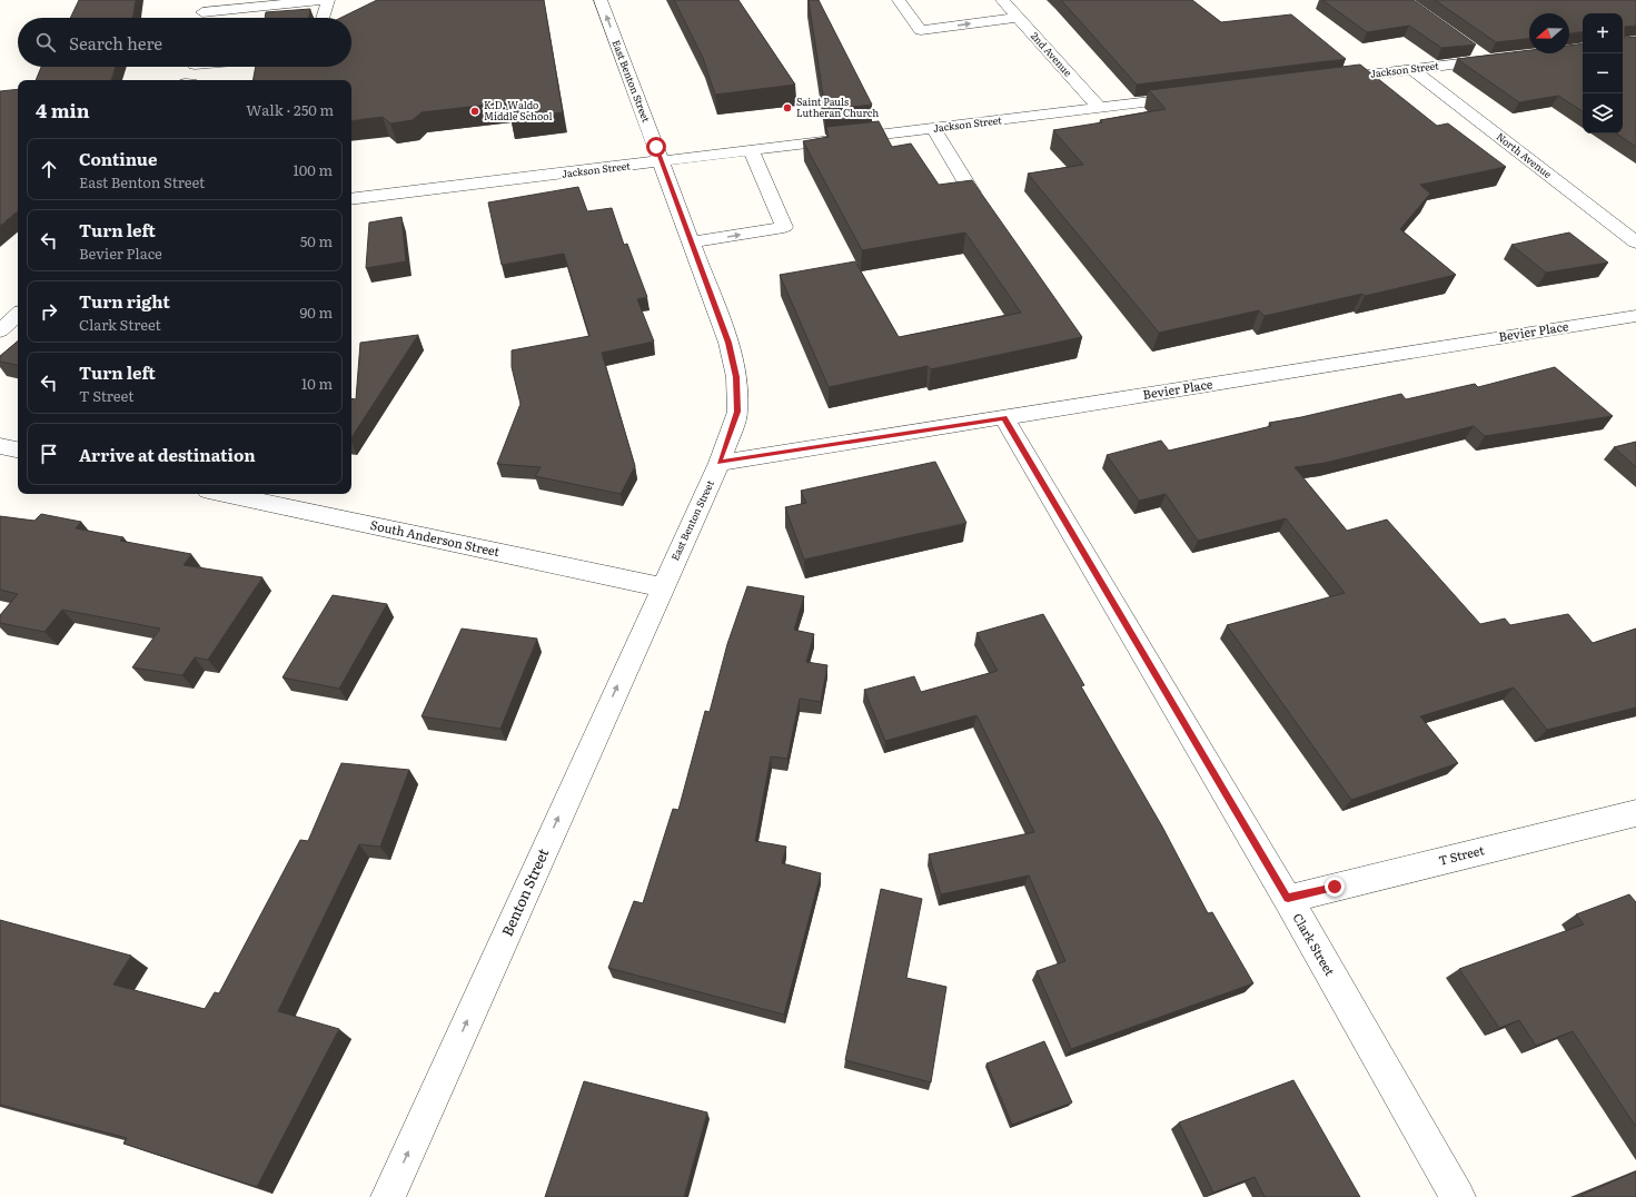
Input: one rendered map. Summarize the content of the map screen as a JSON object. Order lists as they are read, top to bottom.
{
  "streets": {
    "street": [
      "2nd Avenue",
      "Jackson Street",
      "East Benton Street",
      "North Avenue",
      "Bevier Place",
      "South Anderson Street",
      "T Street",
      "Benton Street",
      "Clark Street"
    ]
  },
  "crossings": [
    ["2nd Avenue", "Jackson Street"],
    ["Jackson Street", "East Benton Street"],
    ["Jackson Street", "North Avenue"],
    ["East Benton Street", "Bevier Place"],
    ["East Benton Street", "South Anderson Street"],
    ["East Benton Street", "Benton Street"],
    ["Bevier Place", "Clark Street"],
    ["South Anderson Street", "Benton Street"],
    ["T Street", "Clark Street"]
  ],
  "one_way": ["Benton Street"],
  "places": ["Saint Pauls Lutheran Church", "K.D. Waldo Middle School"],
  "north": "left",
  "page": {
    "map_buttons": ["+", "−"],
    "search": "Search here",
    "heading": ["4 min", "Walk · 250 m"],
    "list": [
      ["Continue", "East Benton Street", "100 m"],
      ["Turn left", "Bevier Place", "50 m"],
      ["Turn right", "Clark Street", "90 m"],
      ["Turn left", "T Street", "10 m"],
      "Arrive at destination"
    ]
  }
}
